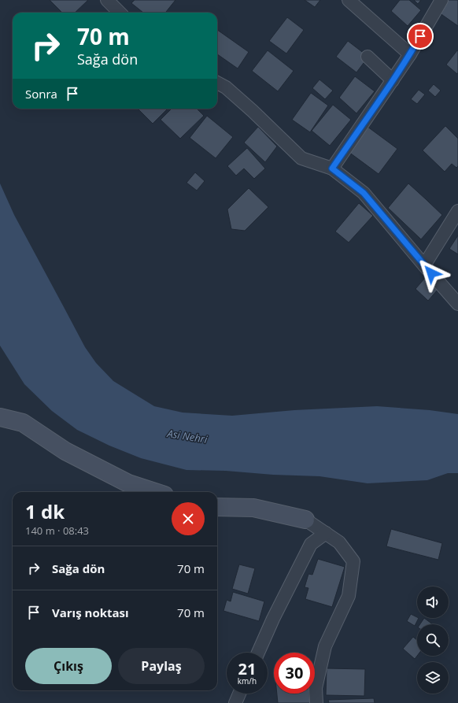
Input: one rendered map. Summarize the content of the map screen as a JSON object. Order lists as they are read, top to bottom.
{
  "water": ["Asi Nehri"],
  "page": {
    "turn": ["70 m", "Sağa dön"],
    "then": "Sonra",
    "heading": ["1 dk", "140 m · 08:43"],
    "list": [
      {
        "name": "Sağa dön",
        "value": "70 m"
      },
      {
        "name": "Varış noktası",
        "value": "70 m"
      }
    ],
    "buttons": ["Çıkış", "Paylaş"],
    "speed": "21 km/h",
    "limit": "30"
  }
}
